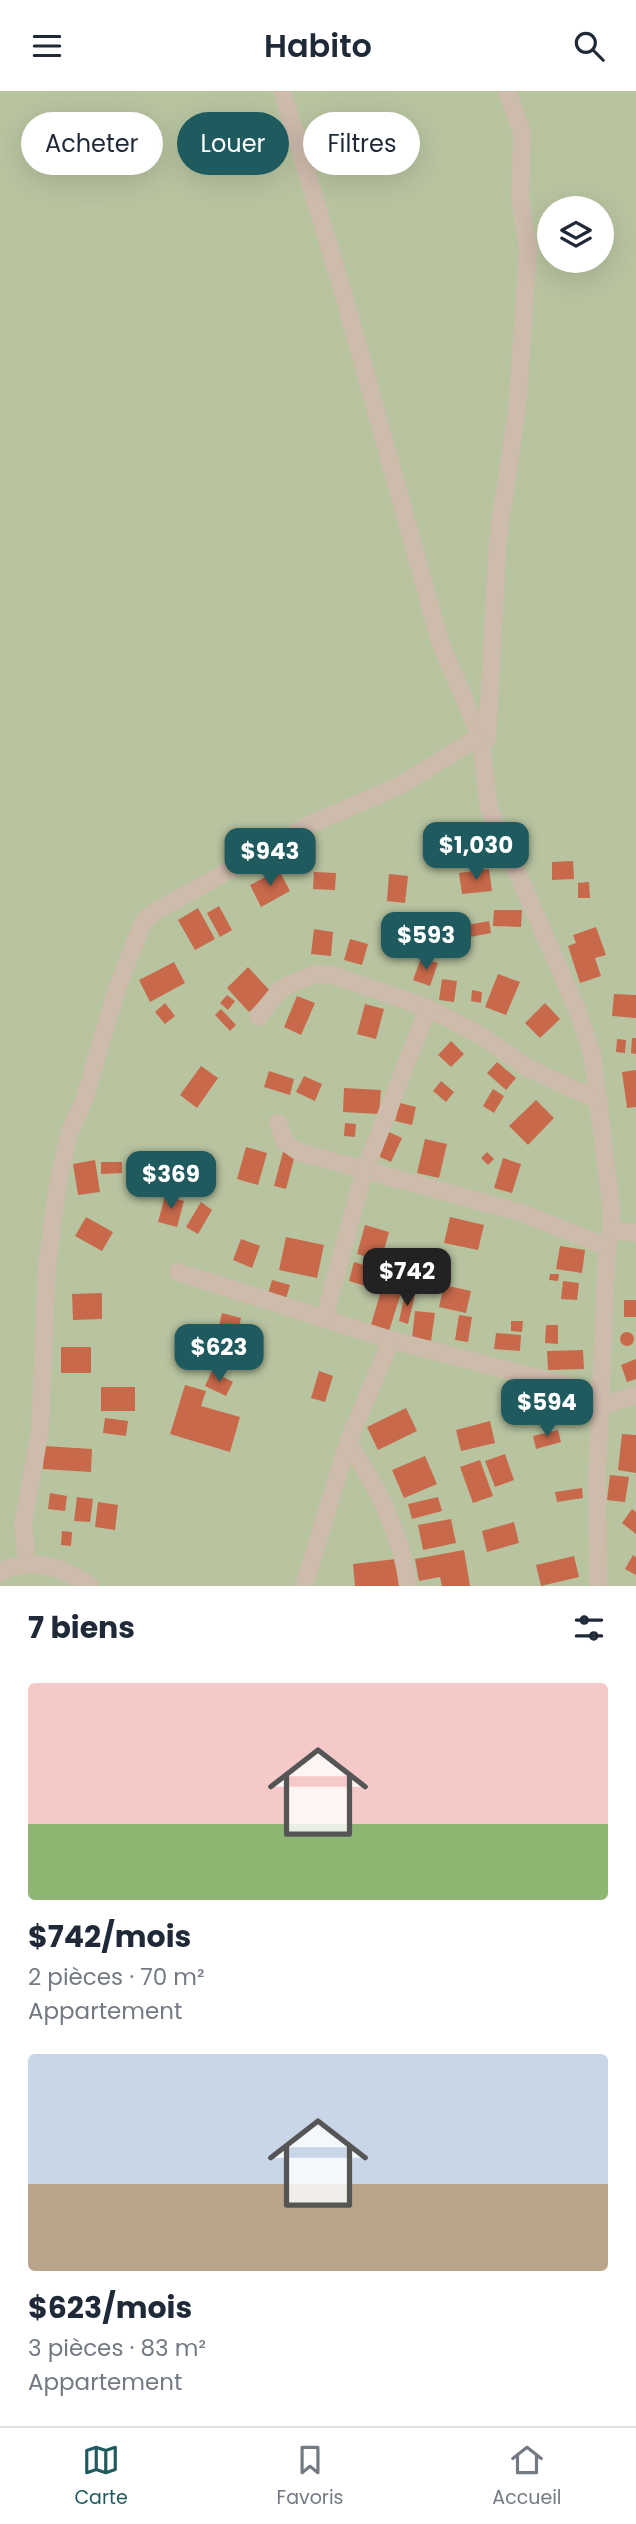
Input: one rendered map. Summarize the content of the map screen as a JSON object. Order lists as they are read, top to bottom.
{
  "page": {
    "header": "Habito",
    "chip": ["Acheter", "Louer", "Filtres"],
    "price": [
      "$1,030",
      "$943",
      "$593",
      "$369",
      "$742",
      "$623",
      "$594"
    ],
    "heading": "7 biens",
    "list": [
      {
        "name": "$742/mois",
        "note": "2 pièces · 70 m² · Appartement"
      },
      {
        "name": "$623/mois",
        "note": "3 pièces · 83 m² · Appartement"
      }
    ],
    "tabs": ["Carte", "Favoris", "Accueil"]
  }
}
